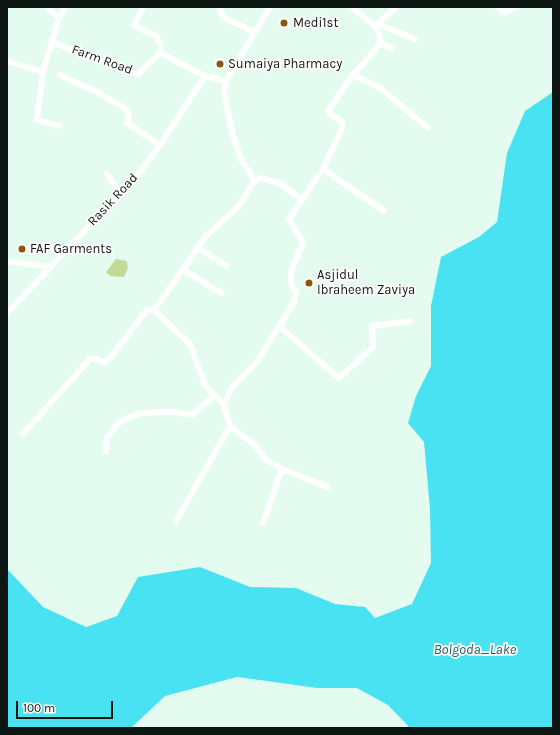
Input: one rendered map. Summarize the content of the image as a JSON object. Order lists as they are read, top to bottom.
{
  "streets": {
    "street": ["Farm Road", "Rasik Road"]
  },
  "water": ["Bolgoda_Lake"],
  "places": [
    "Medi1st",
    "Sumaiya Pharmacy",
    "FAF Garments",
    "Asjidul Ibraheem Zaviya"
  ],
  "scale_bar": "100 m"
}
